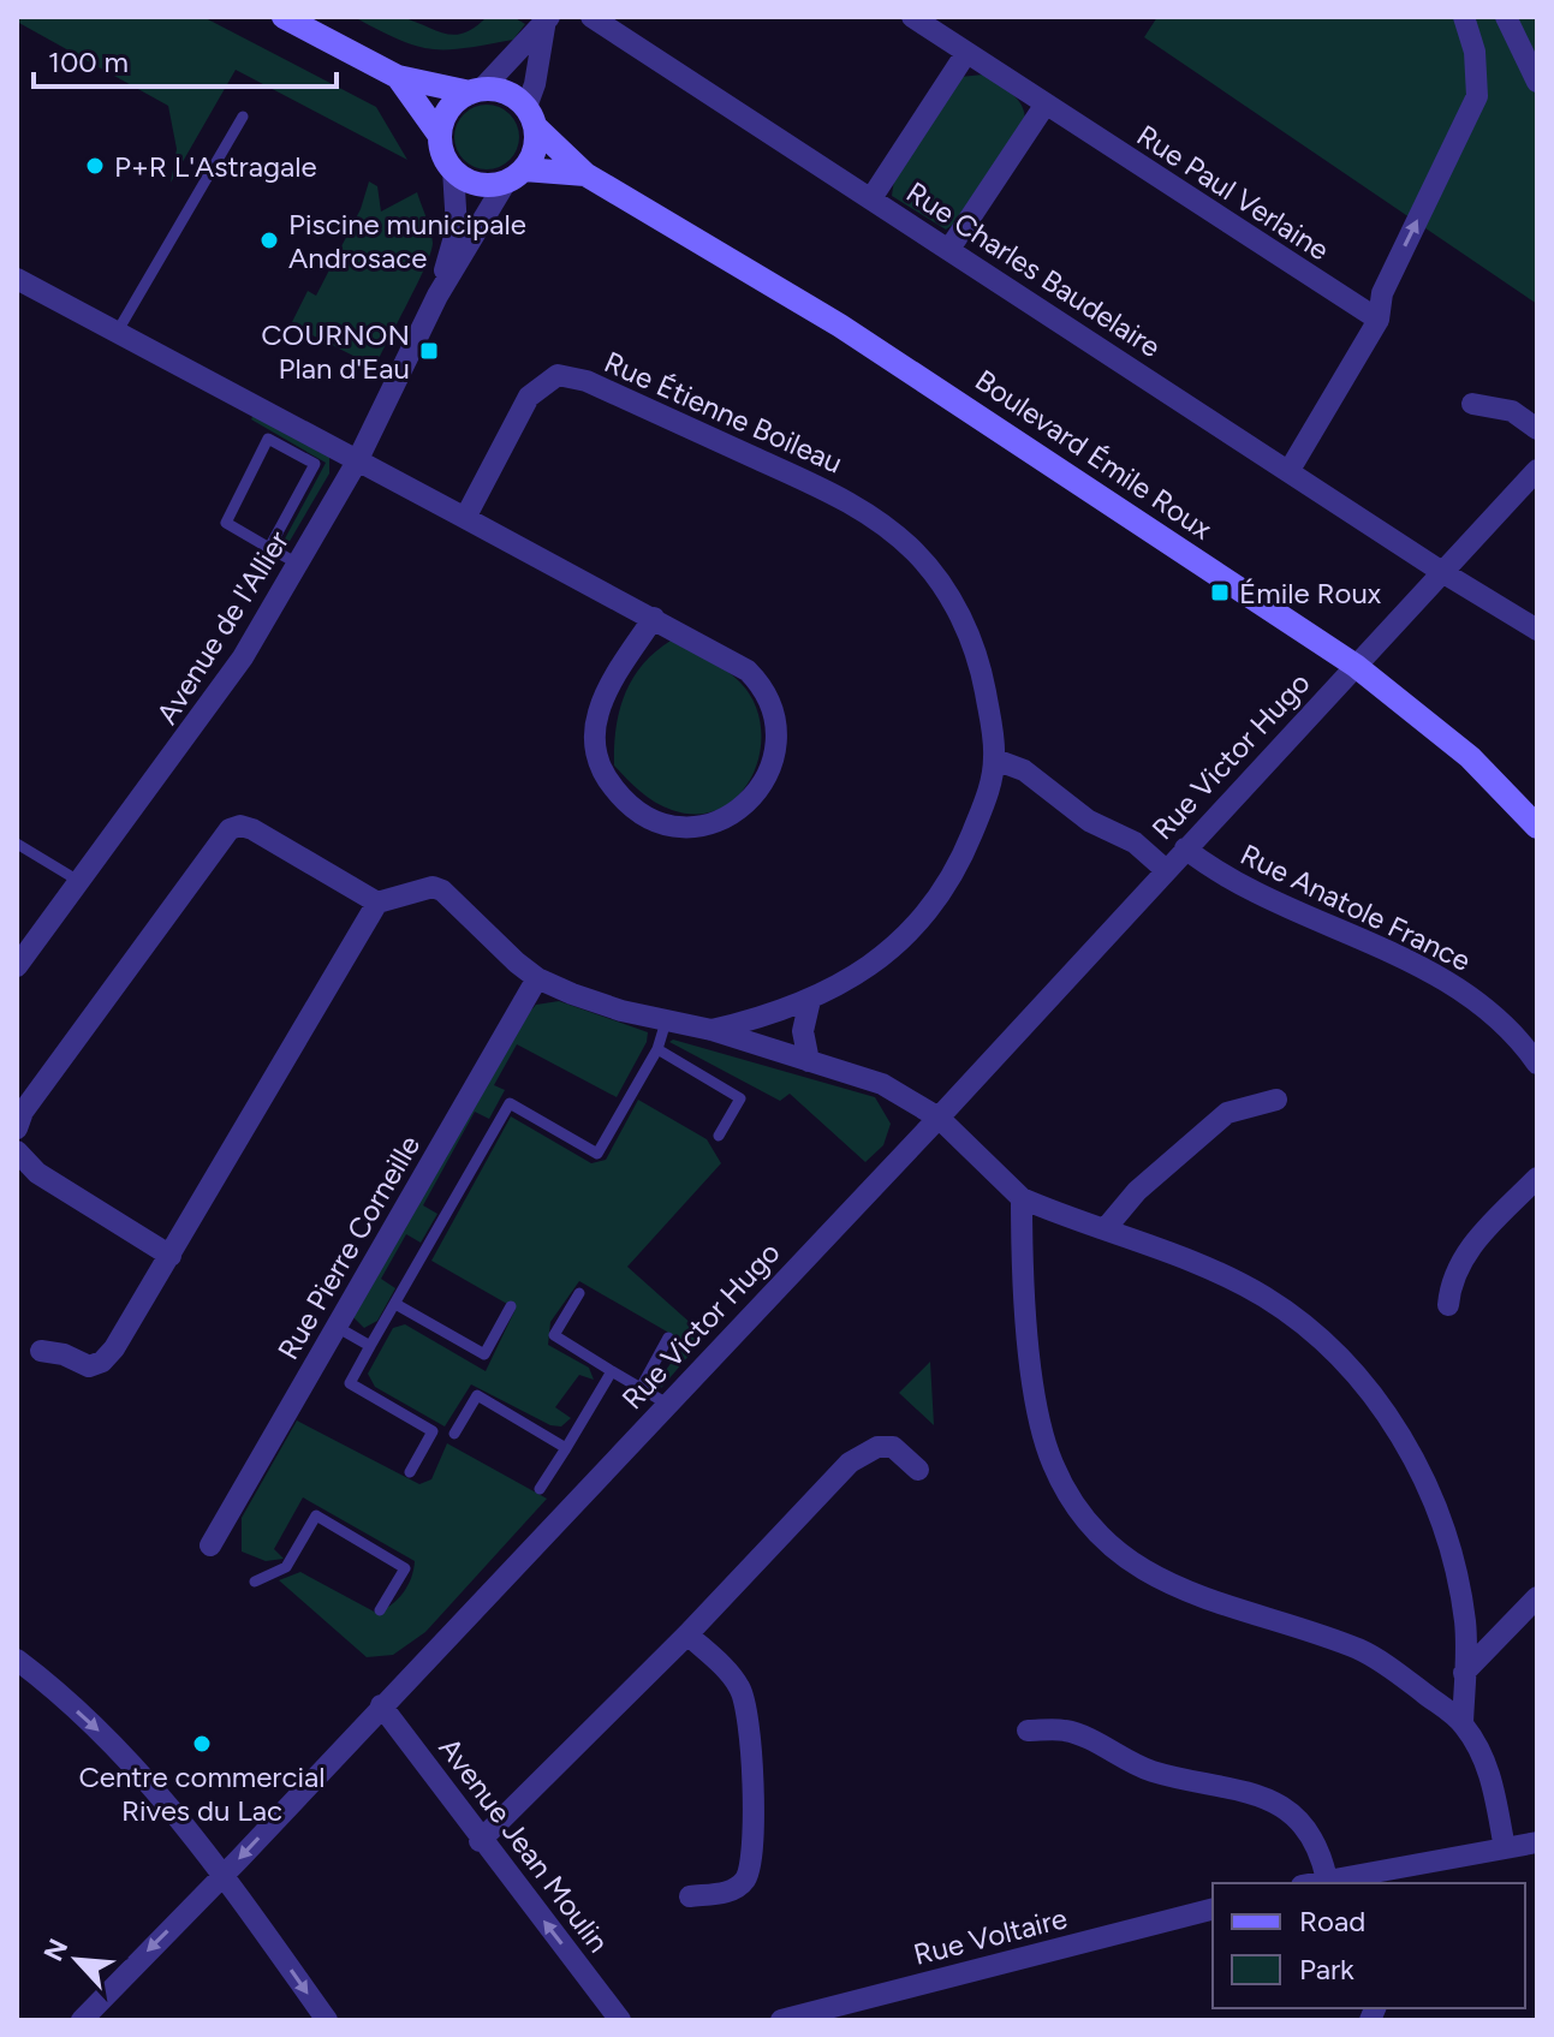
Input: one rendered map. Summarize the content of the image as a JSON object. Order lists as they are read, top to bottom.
{
  "streets": {
    "main road": ["Boulevard Émile Roux"],
    "street": [
      "Rue Paul Verlaine",
      "Rue Charles Baudelaire",
      "Rue Étienne Boileau",
      "Avenue de l'Allier",
      "Rue Victor Hugo",
      "Rue Anatole France",
      "Rue Pierre Corneille",
      "Avenue Jean Moulin",
      "Rue Voltaire"
    ]
  },
  "crossings": [
    ["Rue Étienne Boileau", "Rue Victor Hugo"],
    ["Rue Étienne Boileau", "Rue Pierre Corneille"],
    ["Boulevard Émile Roux", "Avenue de l'Allier"],
    ["Boulevard Émile Roux", "Rue Victor Hugo"],
    ["Rue Victor Hugo", "Rue Anatole France"],
    ["Rue Victor Hugo", "Avenue Jean Moulin"]
  ],
  "one_way": ["Avenue Jean Moulin"],
  "places": {
    "other": ["P+R L'Astragale", "Piscine municipale Androsace", "Centre commercial Rives du Lac"],
    "transit": ["COURNON Plan d'Eau", "Émile Roux"]
  },
  "legend": ["Road", "Park"],
  "scale_bar": "100 m",
  "north": "top left"
}
